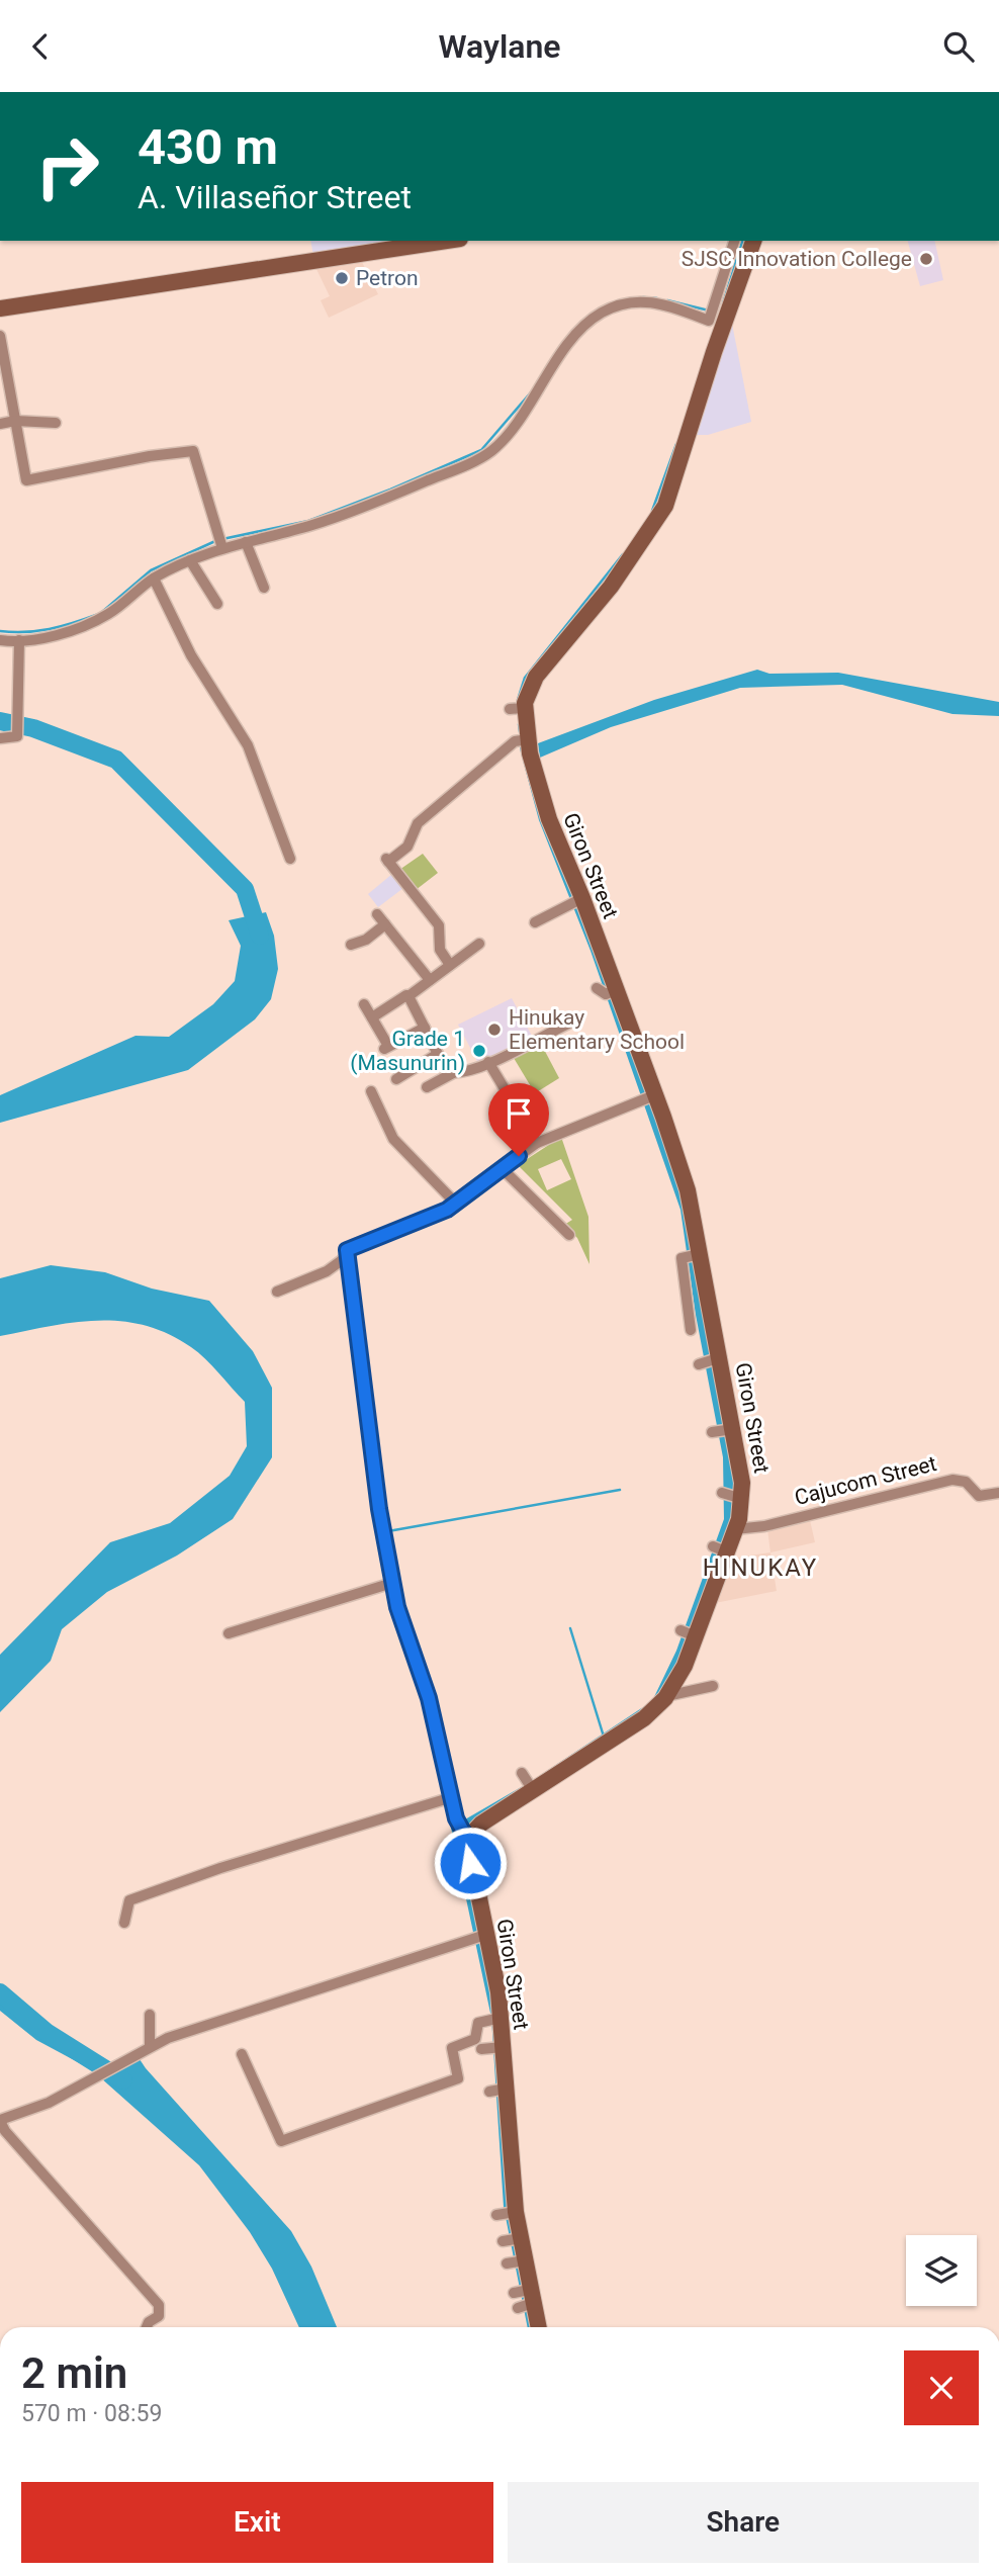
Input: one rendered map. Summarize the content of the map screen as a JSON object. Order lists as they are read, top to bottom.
{
  "streets": {
    "street": ["Giron Street", "Cajucom Street"]
  },
  "crossings": [
    ["Giron Street", "Cajucom Street"]
  ],
  "districts": ["HINUKAY"],
  "places": [
    "SJSC Innovation College",
    "Petron",
    "Hinukay Elementary School",
    "Grade 1 (Masunurin)"
  ],
  "page": {
    "header": "Waylane",
    "turn": ["430 m", "A. Villaseñor Street"],
    "heading": ["2 min", "570 m · 08:59"],
    "buttons": ["Exit", "Share"]
  }
}
